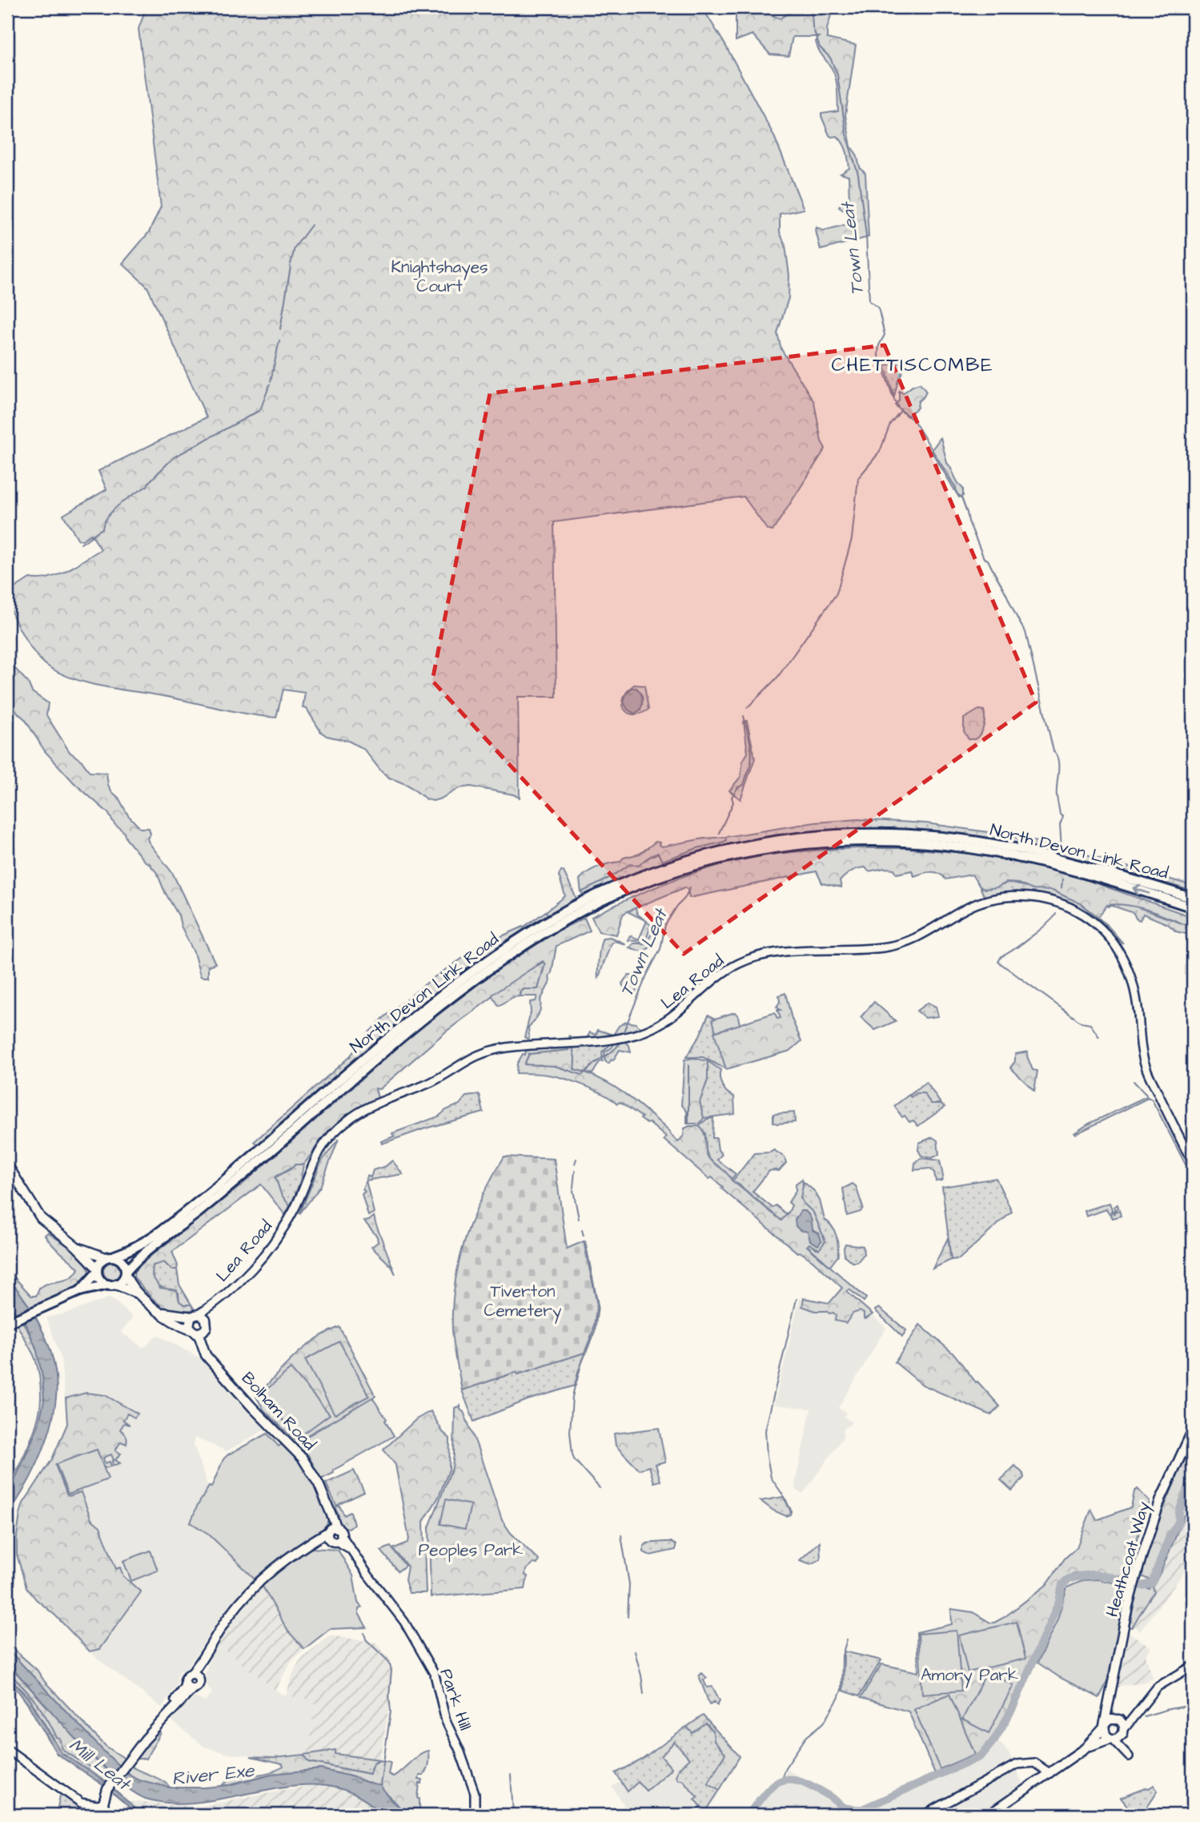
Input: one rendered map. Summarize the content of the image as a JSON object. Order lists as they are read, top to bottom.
{
  "streets": {
    "highway": ["North Devon Link Road"],
    "main road": ["Bolham Road", "Heathcoat Way"],
    "street": ["Lea Road", "Park Hill"]
  },
  "crossings": [
    ["Lea Road", "Bolham Road"],
    ["Bolham Road", "Park Hill"]
  ],
  "districts": ["CHETTISCOMBE"],
  "water": ["Town Leat", "Mill Leat", "River Exe"],
  "parks": [
    "Knightshayes Court",
    "Tiverton Cemetery",
    "Peoples Park",
    "Amory Park"
  ]
}
